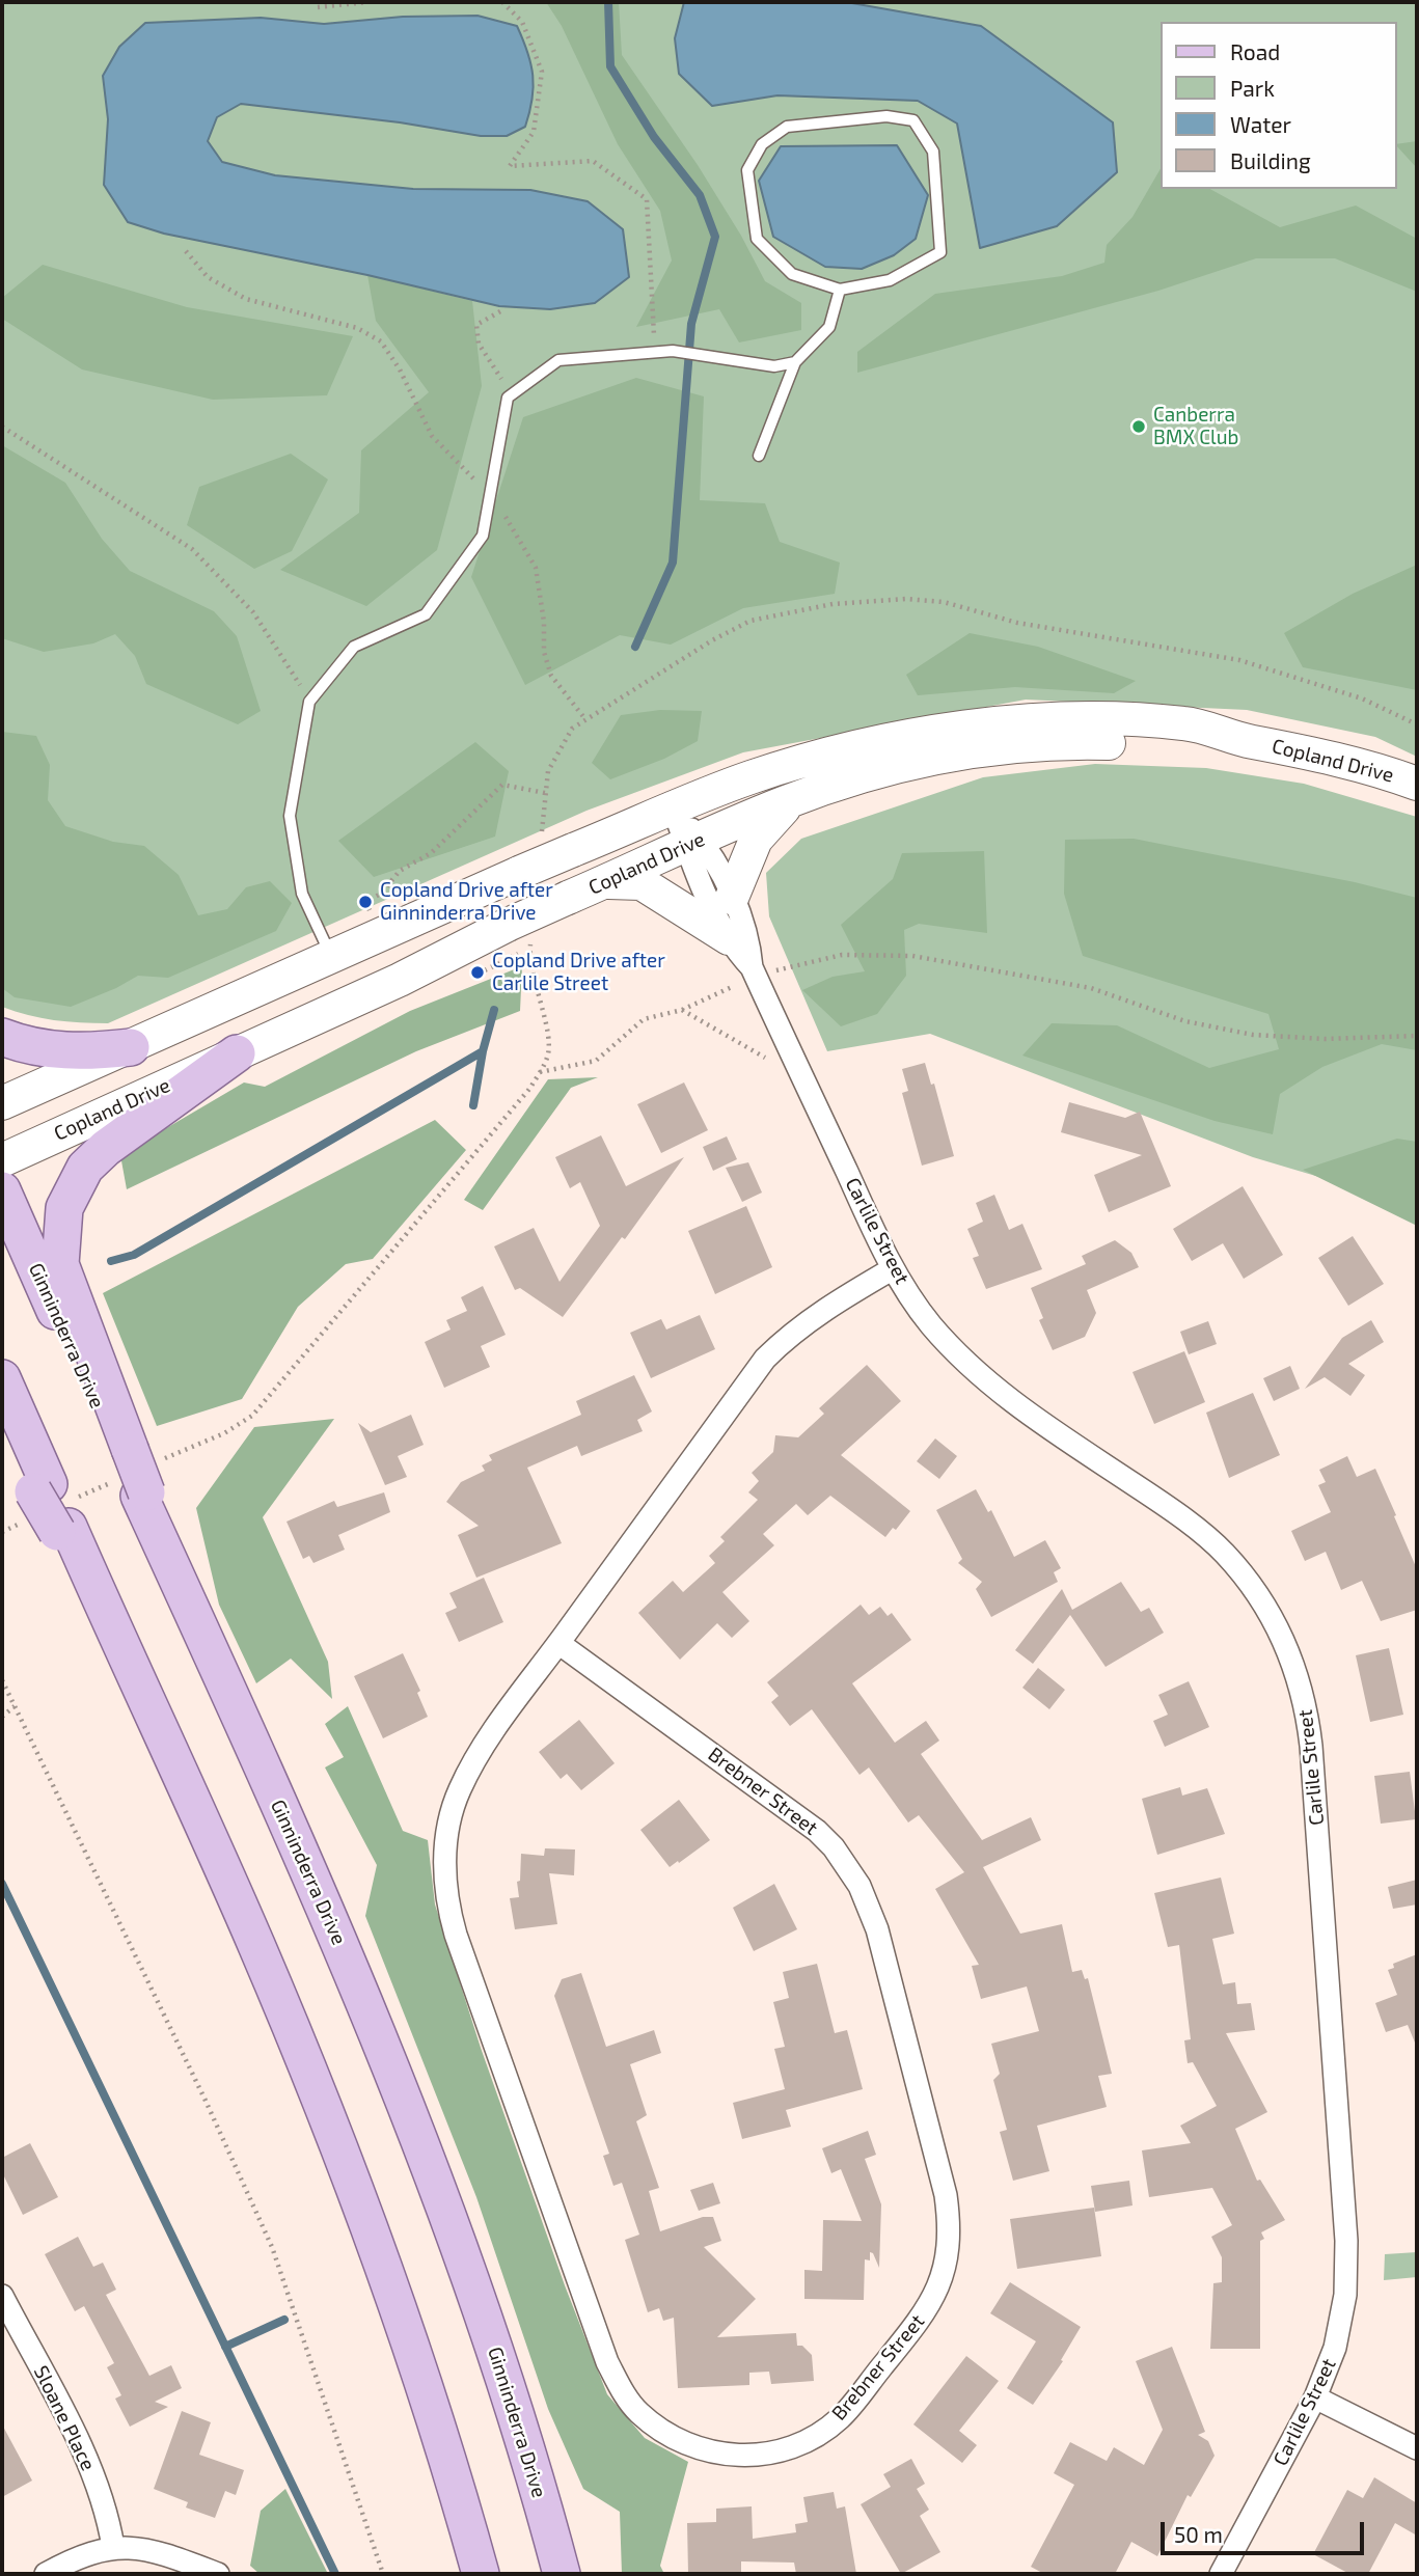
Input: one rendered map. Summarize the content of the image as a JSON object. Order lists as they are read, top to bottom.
{
  "streets": {
    "main road": ["Copland Drive", "Ginninderra Drive"],
    "street": ["Carlile Street", "Brebner Street", "Sloane Place"]
  },
  "crossings": [
    ["Copland Drive", "Carlile Street"],
    ["Carlile Street", "Brebner Street"]
  ],
  "places": ["Canberra BMX Club", "Copland Drive after Ginninderra Drive", "Copland Drive after Carlile Street"],
  "legend": [
    "Road",
    "Park",
    "Water",
    "Building"
  ],
  "scale_bar": "50 m"
}
